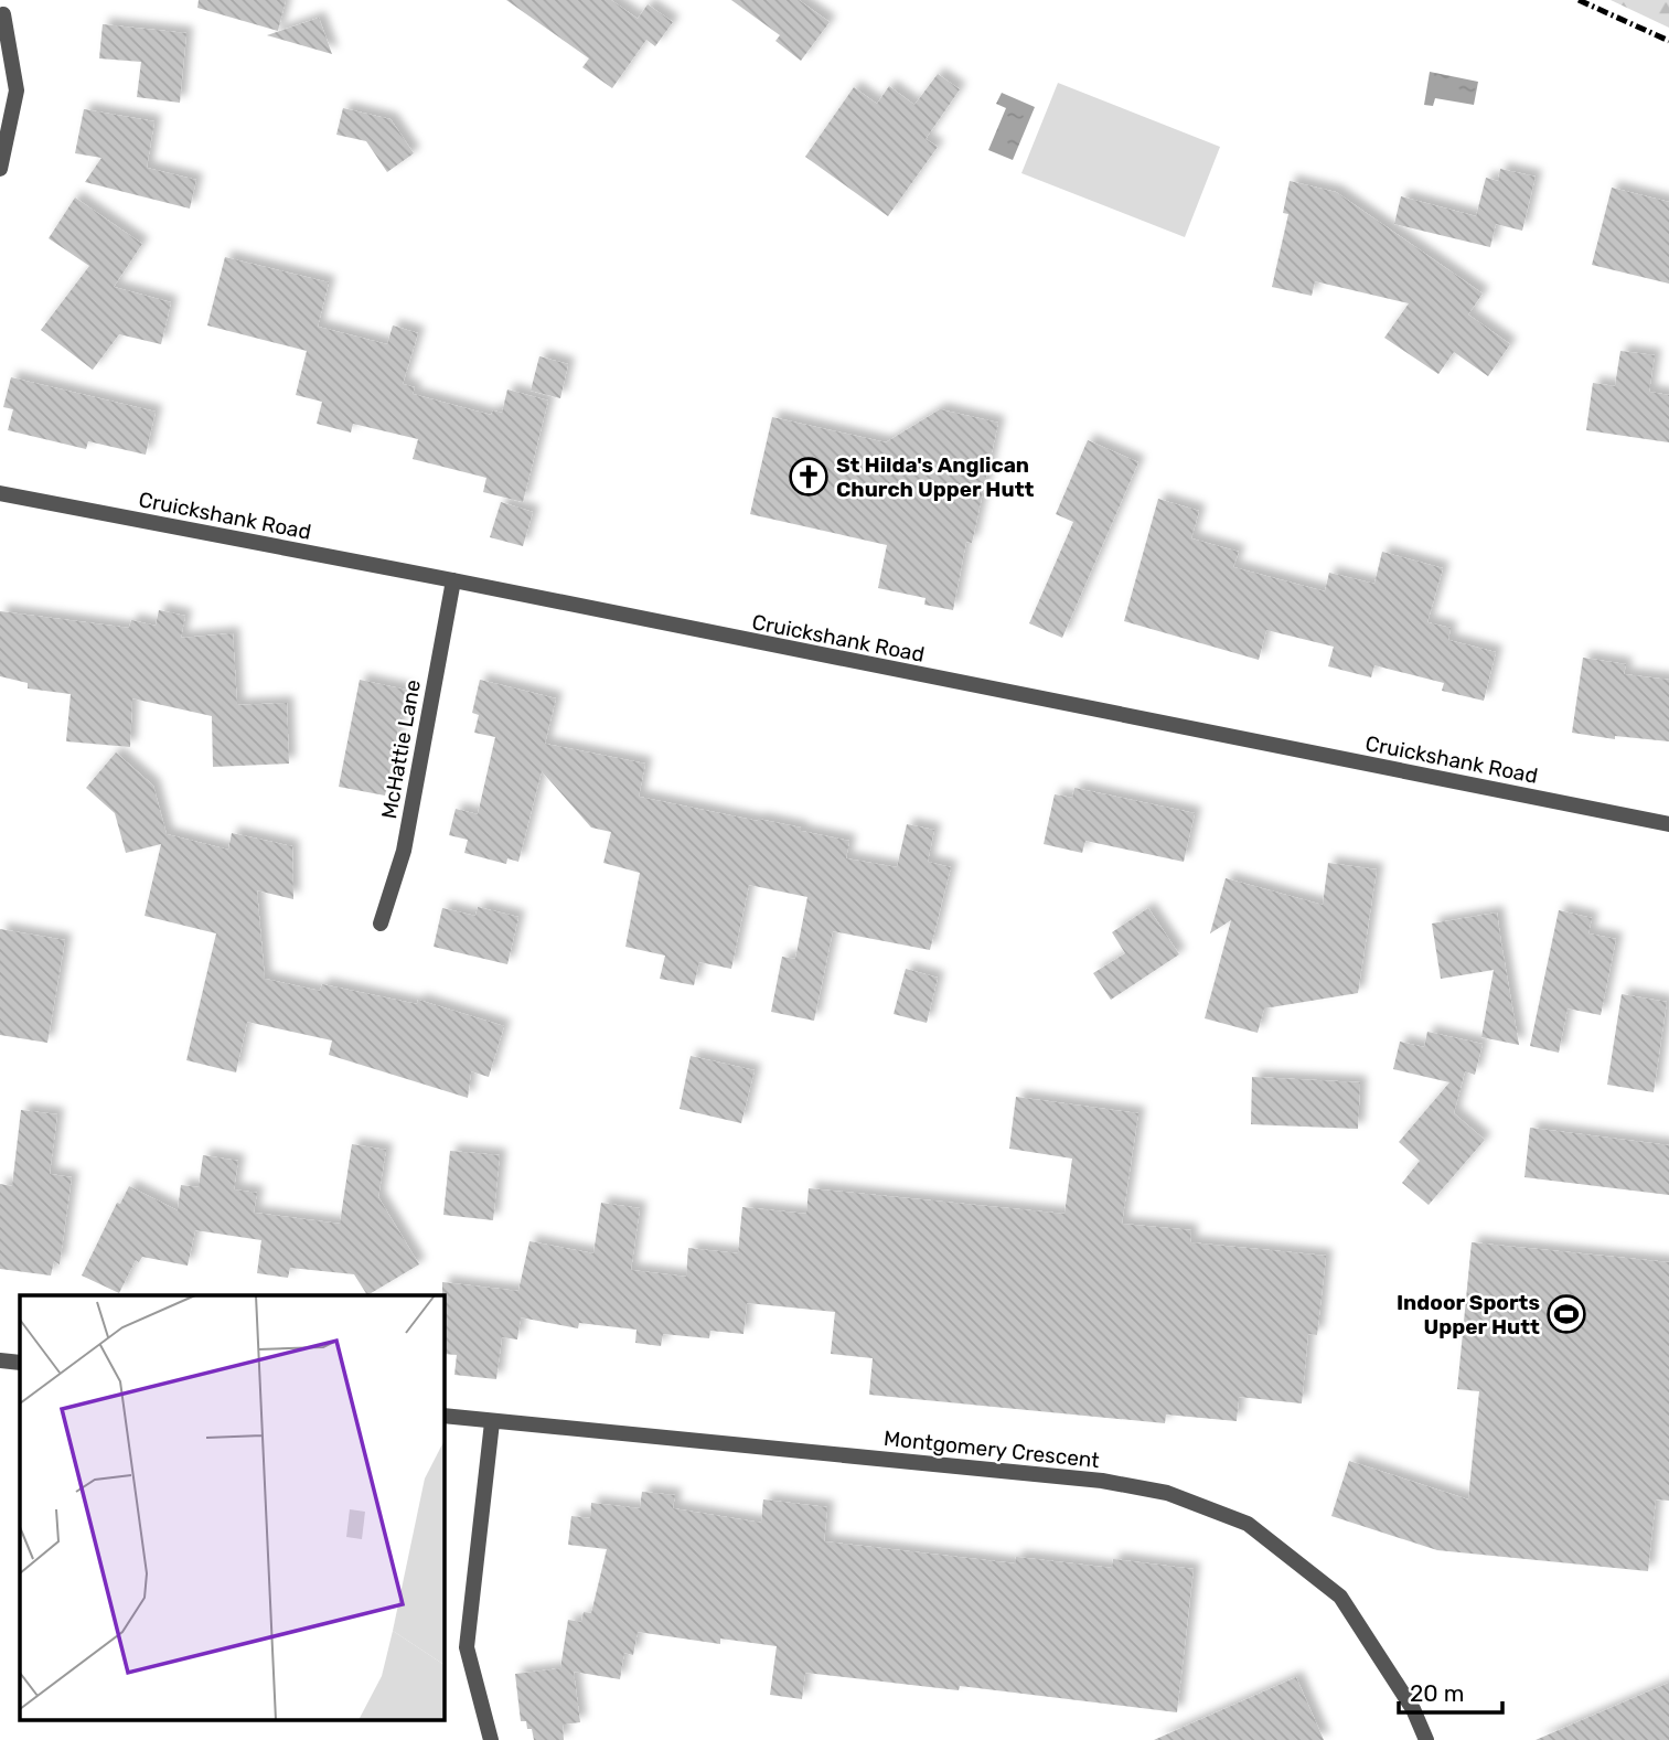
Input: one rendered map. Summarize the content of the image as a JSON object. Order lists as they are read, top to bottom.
{
  "streets": {
    "street": ["Cruickshank Road", "McHattie Lane", "Montgomery Crescent"]
  },
  "crossings": [
    ["Cruickshank Road", "McHattie Lane"]
  ],
  "places": {
    "church": ["St Hilda's Anglican Church Upper Hutt"],
    "sports": ["Indoor Sports Upper Hutt"]
  },
  "scale_bar": "20 m"
}
